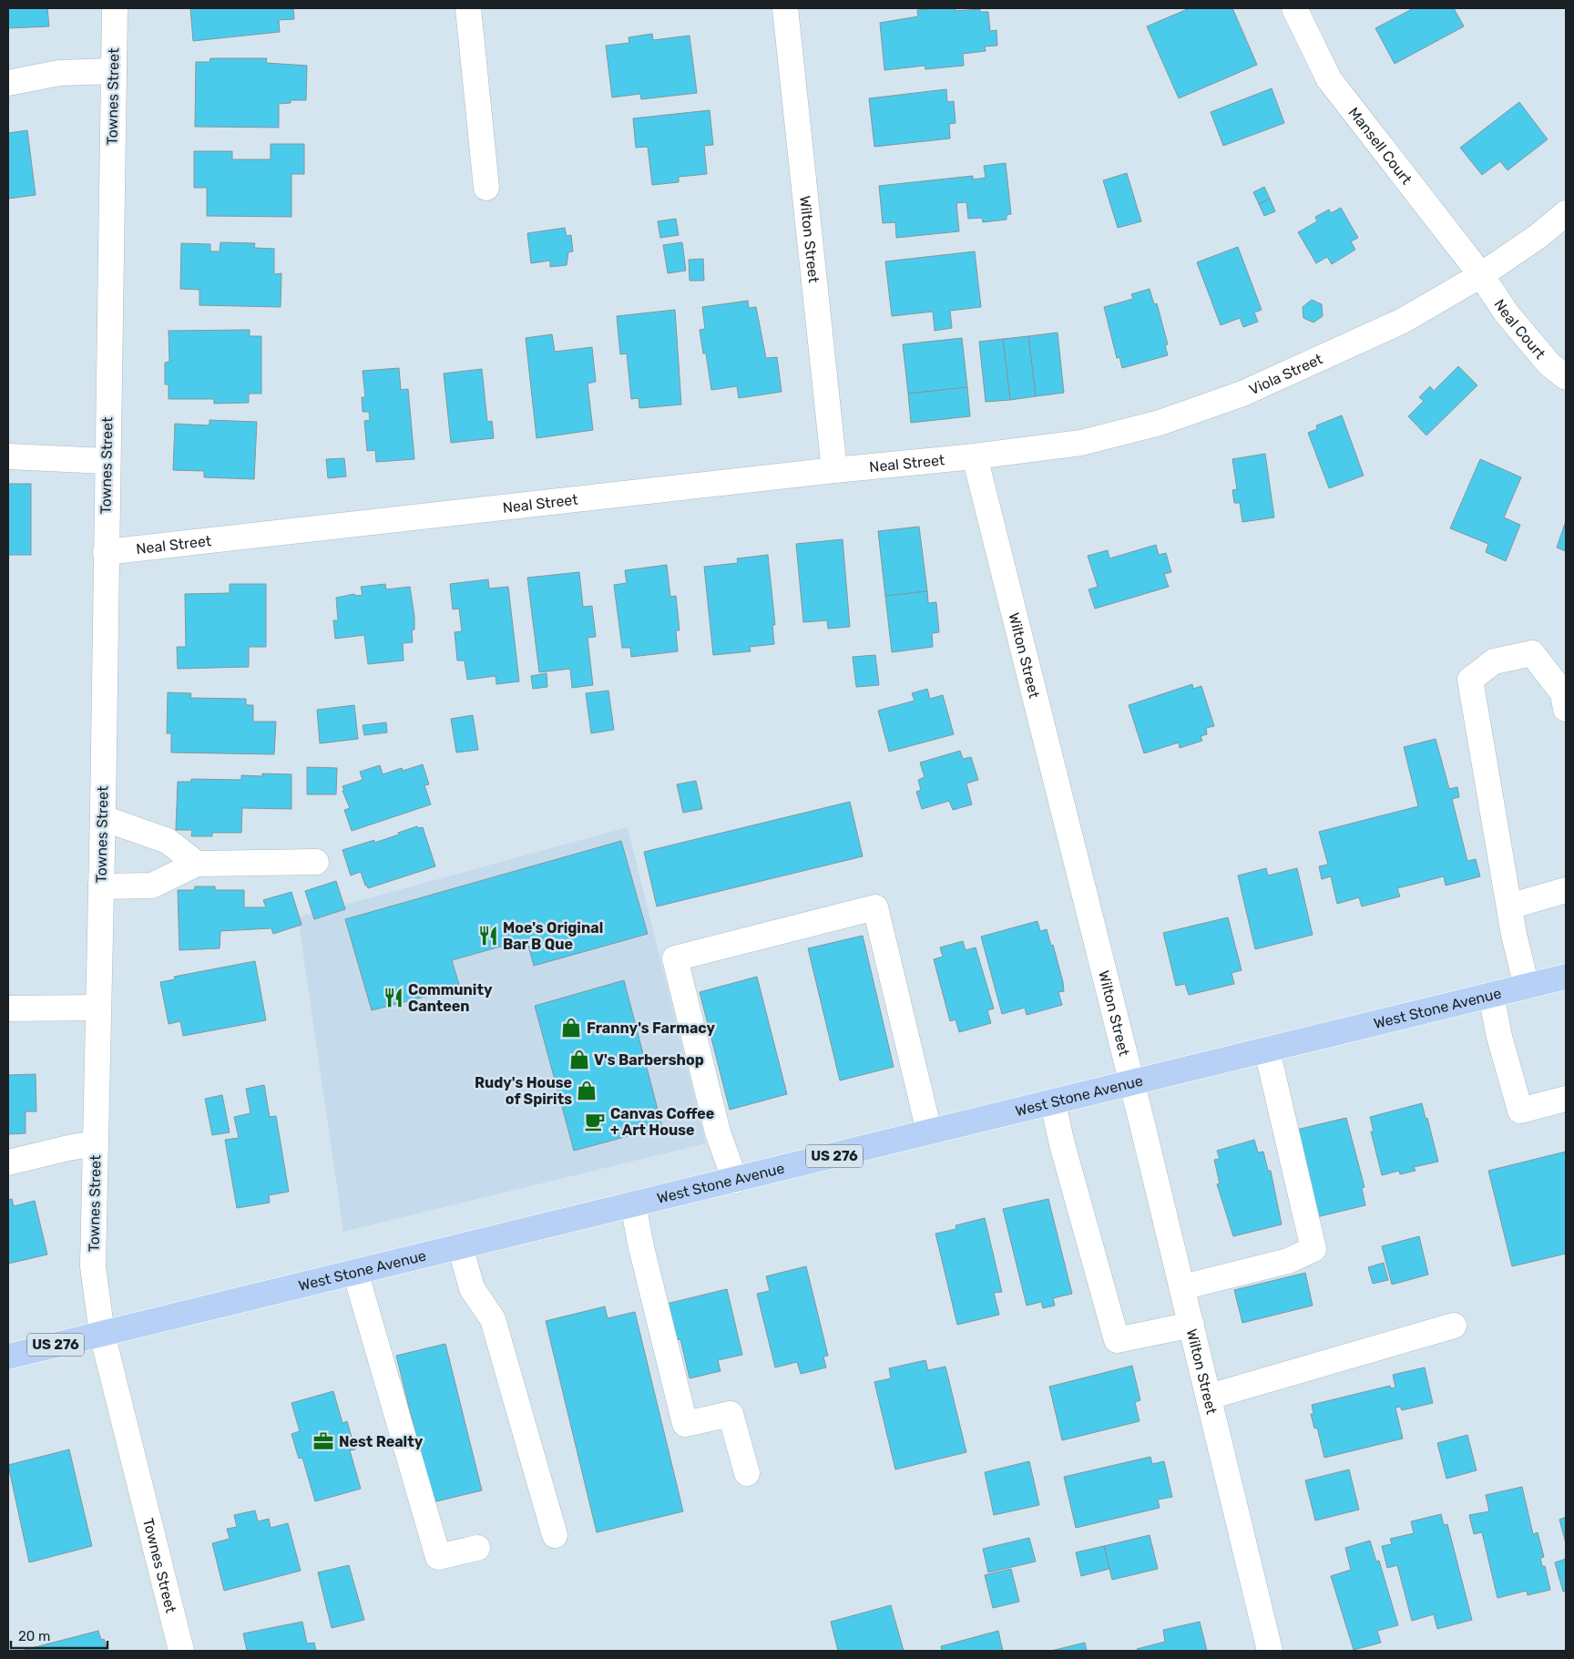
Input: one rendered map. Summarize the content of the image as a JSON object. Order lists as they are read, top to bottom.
{
  "streets": {
    "highway": ["West Stone Avenue", "US 276"],
    "street": [
      "Townes Street",
      "Mansell Court",
      "Wilton Street",
      "Neal Court",
      "Viola Street",
      "Neal Street"
    ]
  },
  "crossings": [
    ["Townes Street", "Neal Street"],
    ["Townes Street", "West Stone Avenue"],
    ["Mansell Court", "Neal Court"],
    ["Mansell Court", "Viola Street"],
    ["Wilton Street", "Viola Street"],
    ["Wilton Street", "Neal Street"],
    ["Wilton Street", "West Stone Avenue"],
    ["Neal Court", "Viola Street"],
    ["Viola Street", "Neal Street"]
  ],
  "places": {
    "restaurant": ["Moe's Original Bar B Que", "Community Canteen"],
    "shop": ["Franny's Farmacy", "V's Barbershop", "Rudy's House of Spirits"],
    "cafe": ["Canvas Coffee + Art House"],
    "office": ["Nest Realty"]
  },
  "scale_bar": "20 m"
}
